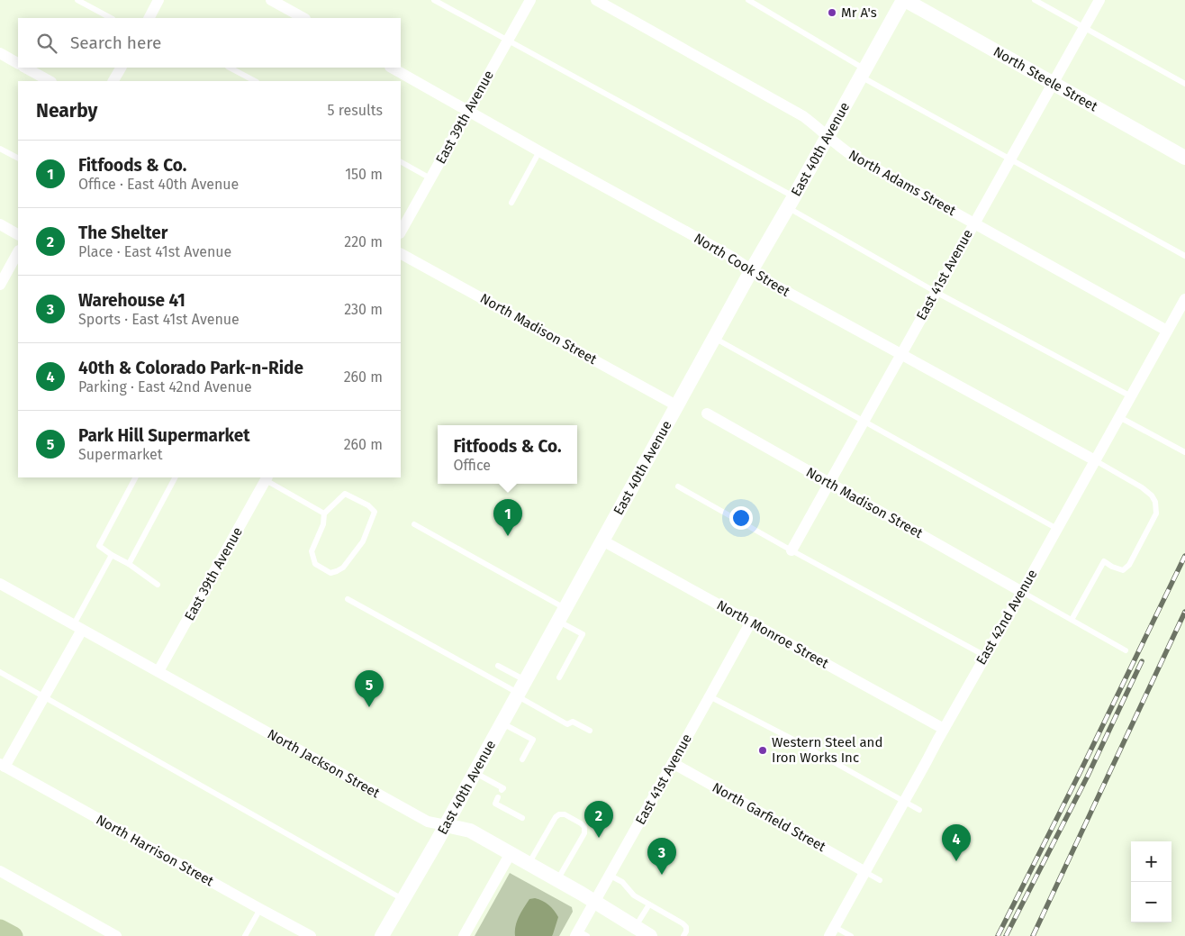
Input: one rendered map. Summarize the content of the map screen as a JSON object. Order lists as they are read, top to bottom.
{
  "streets": {
    "street": [
      "North Steele Street",
      "East 39th Avenue",
      "East 40th Avenue",
      "North Adams Street",
      "North Cook Street",
      "East 41st Avenue",
      "North Madison Street",
      "East 42nd Avenue",
      "North Monroe Street",
      "North Jackson Street",
      "North Garfield Street",
      "North Harrison Street"
    ]
  },
  "crossings": [
    ["North Steele Street", "East 40th Avenue"],
    ["North Steele Street", "East 41st Avenue"],
    ["East 39th Avenue", "North Cook Street"],
    ["East 39th Avenue", "North Jackson Street"],
    ["East 40th Avenue", "North Adams Street"],
    ["East 40th Avenue", "North Cook Street"],
    ["East 40th Avenue", "North Madison Street"],
    ["East 40th Avenue", "North Monroe Street"],
    ["East 40th Avenue", "North Jackson Street"],
    ["North Adams Street", "East 41st Avenue"],
    ["North Adams Street", "East 42nd Avenue"],
    ["North Cook Street", "East 41st Avenue"],
    ["North Cook Street", "East 42nd Avenue"],
    ["East 41st Avenue", "North Madison Street"],
    ["East 41st Avenue", "North Monroe Street"],
    ["East 41st Avenue", "North Jackson Street"],
    ["East 41st Avenue", "North Garfield Street"],
    ["North Madison Street", "East 42nd Avenue"],
    ["East 42nd Avenue", "North Monroe Street"],
    ["East 42nd Avenue", "North Garfield Street"]
  ],
  "places": ["Mr A's", "Western Steel and Iron Works Inc"],
  "page": {
    "search": "Search here",
    "heading": ["Nearby", "5 results"],
    "list": [
      {
        "mark": "1",
        "name": "Fitfoods & Co.",
        "note": "Office · East 40th Avenue",
        "value": "150 m"
      },
      {
        "mark": "2",
        "name": "The Shelter",
        "note": "Place · East 41st Avenue",
        "value": "220 m"
      },
      {
        "mark": "3",
        "name": "Warehouse 41",
        "note": "Sports · East 41st Avenue",
        "value": "230 m"
      },
      {
        "mark": "4",
        "name": "40th & Colorado Park-n-Ride",
        "note": "Parking · East 42nd Avenue",
        "value": "260 m"
      },
      {
        "mark": "5",
        "name": "Park Hill Supermarket",
        "note": "Supermarket",
        "value": "260 m"
      }
    ],
    "popup": ["Fitfoods & Co.", "Office"],
    "pins": [
      "1",
      "5",
      "2",
      "4",
      "3"
    ],
    "map_buttons": ["+", "−"]
  }
}
